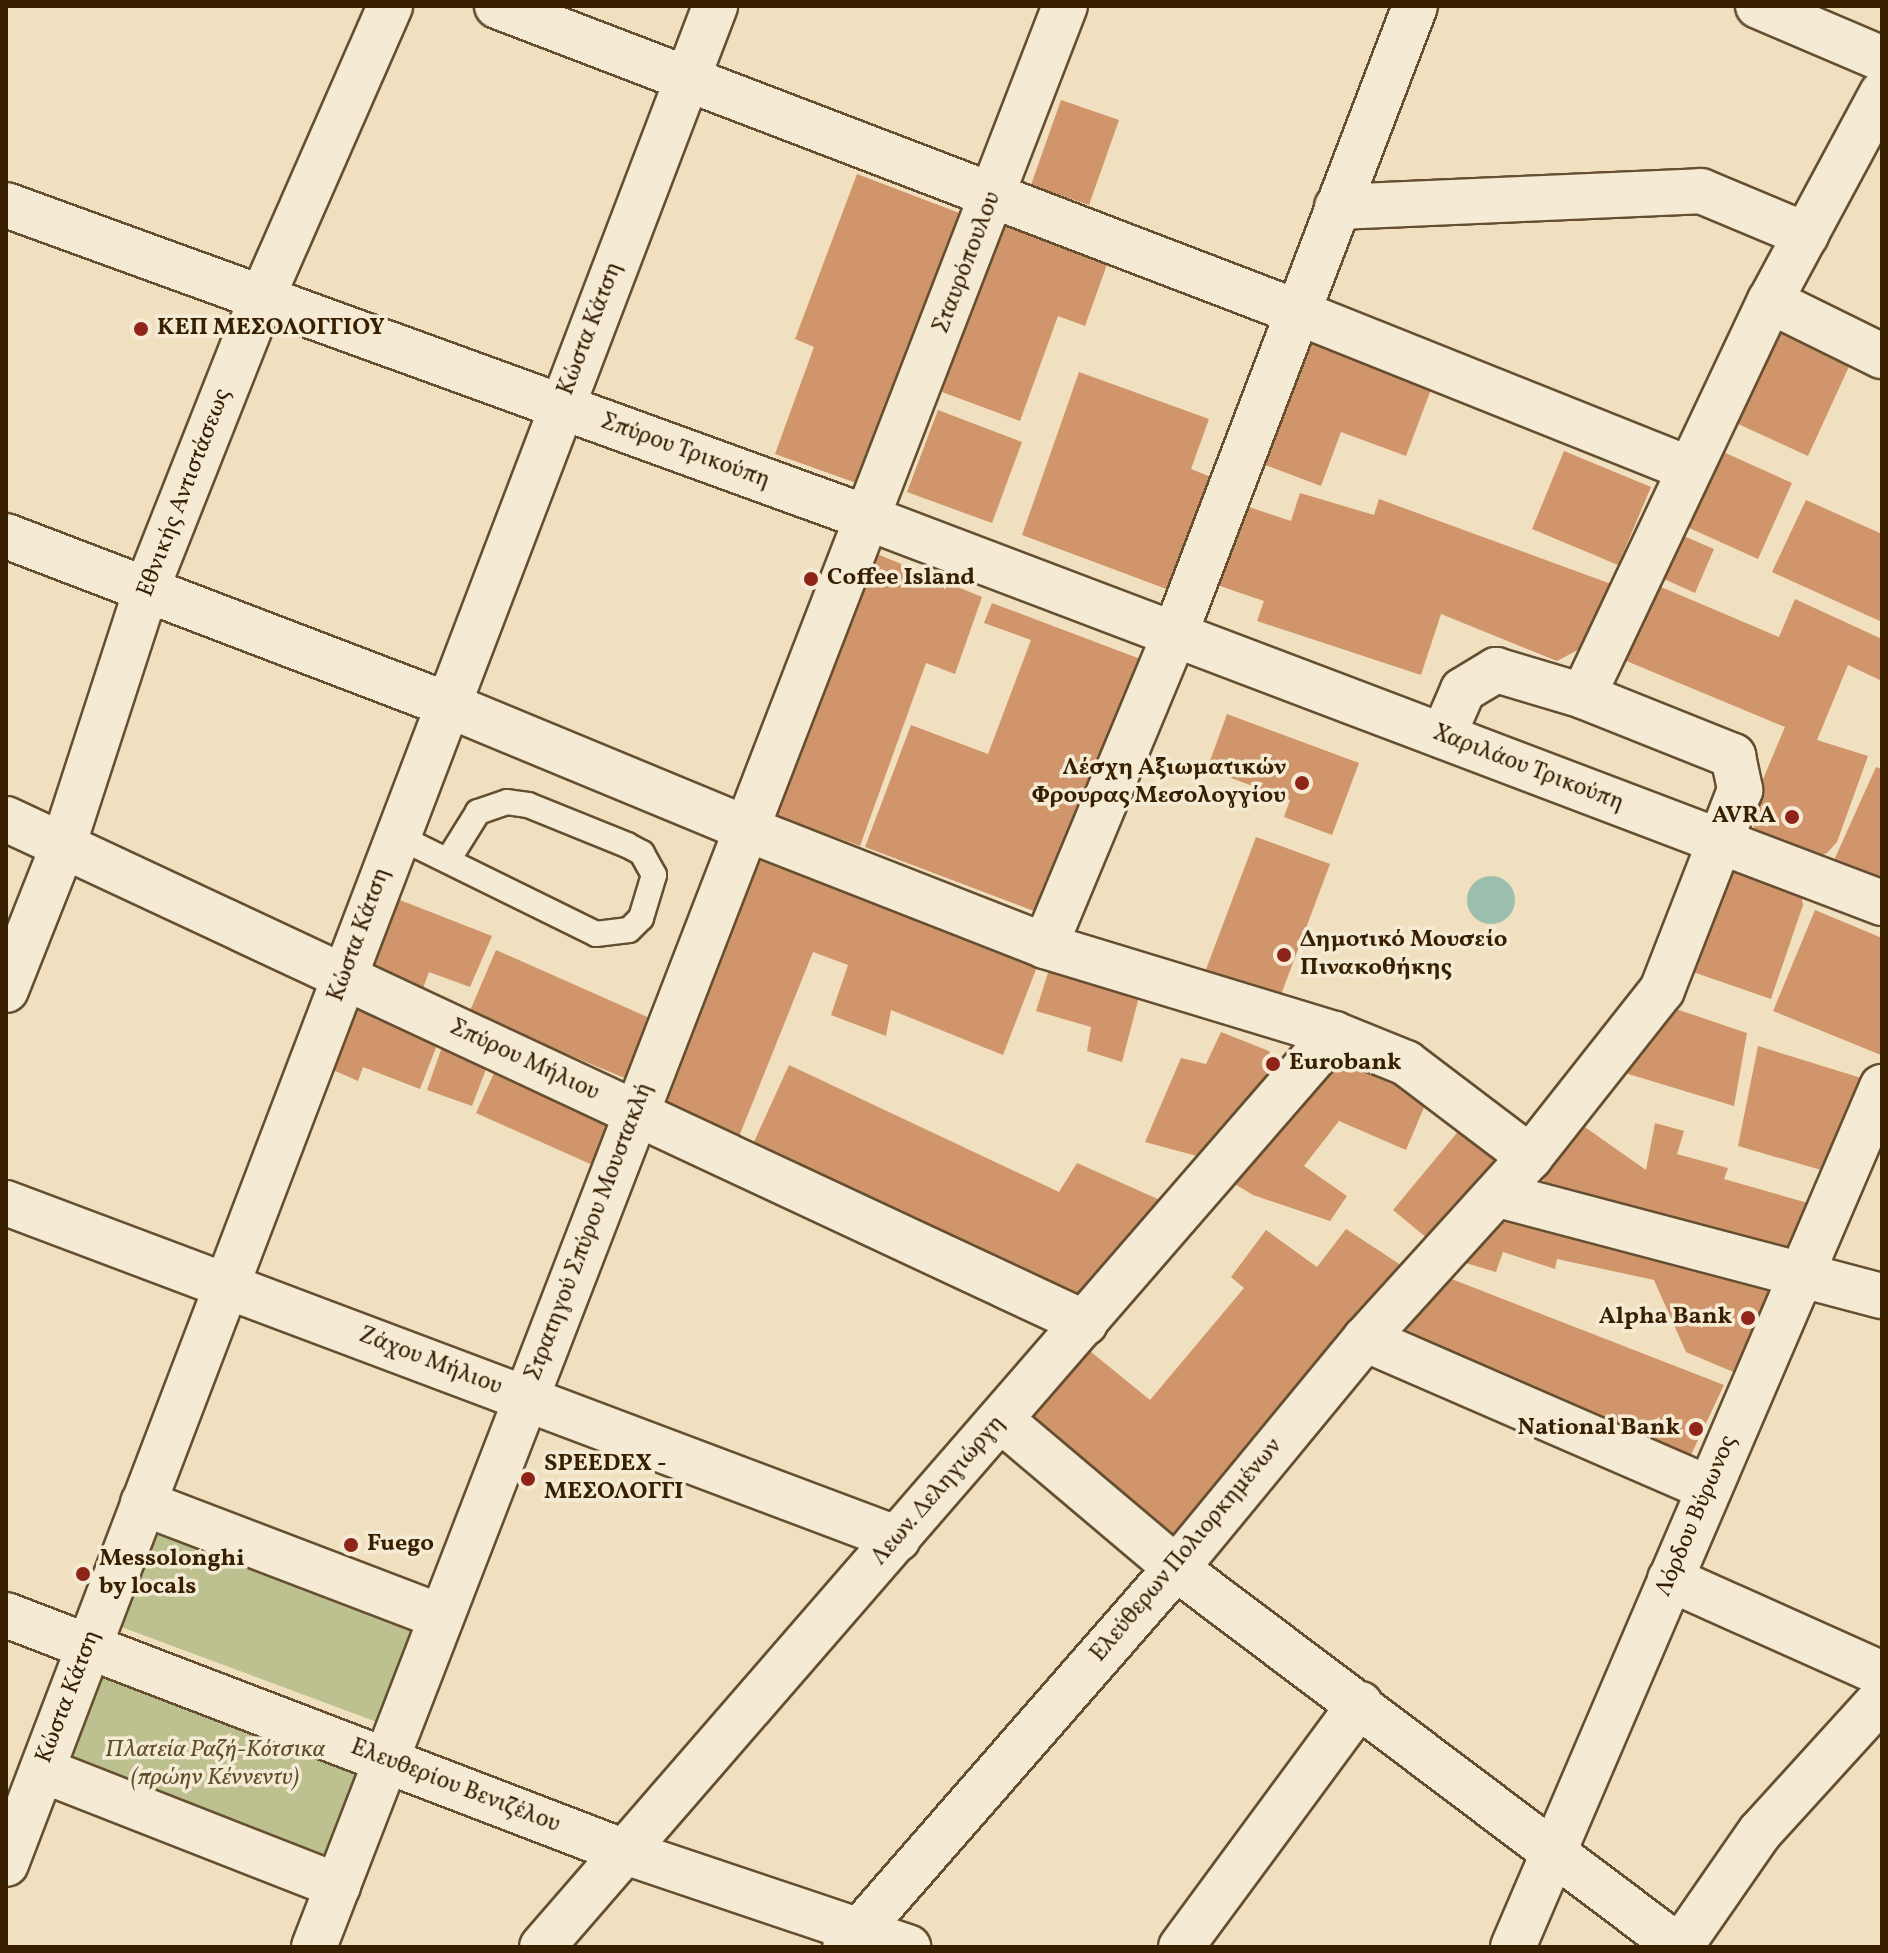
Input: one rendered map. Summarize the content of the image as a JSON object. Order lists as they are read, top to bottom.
{
  "streets": {
    "street": [
      "Σταυρόπουλου",
      "Κώστα Κάτση",
      "Σπύρου Τρικούπη",
      "Εθνικής Αντιστάσεως",
      "Χαριλάου Τρικούπη",
      "Σπύρου Μήλιου",
      "Στρατηγού Σπύρου Μουστακλή",
      "Ζάχου Μήλιου",
      "Λεων. Δεληγιώργη",
      "Λόρδου Βύρωνος",
      "Ελεύθερων Πολιορκημένων",
      "Ελευθερίου Βενιζέλου"
    ]
  },
  "crossings": [
    ["Σταυρόπουλου", "Σπύρου Τρικούπη"],
    ["Σταυρόπουλου", "Στρατηγού Σπύρου Μουστακλή"],
    ["Κώστα Κάτση", "Σπύρου Τρικούπη"],
    ["Κώστα Κάτση", "Σπύρου Μήλιου"],
    ["Κώστα Κάτση", "Ζάχου Μήλιου"],
    ["Κώστα Κάτση", "Ελευθερίου Βενιζέλου"],
    ["Σπύρου Τρικούπη", "Εθνικής Αντιστάσεως"],
    ["Σπύρου Τρικούπη", "Χαριλάου Τρικούπη"],
    ["Σπύρου Τρικούπη", "Στρατηγού Σπύρου Μουστακλή"],
    ["Εθνικής Αντιστάσεως", "Σπύρου Μήλιου"],
    ["Χαριλάου Τρικούπη", "Ελεύθερων Πολιορκημένων"],
    ["Σπύρου Μήλιου", "Στρατηγού Σπύρου Μουστακλή"],
    ["Σπύρου Μήλιου", "Λεων. Δεληγιώργη"],
    ["Στρατηγού Σπύρου Μουστακλή", "Ζάχου Μήλιου"],
    ["Στρατηγού Σπύρου Μουστακλή", "Ελευθερίου Βενιζέλου"],
    ["Ζάχου Μήλιου", "Λεων. Δεληγιώργη"],
    ["Λεων. Δεληγιώργη", "Ελευθερίου Βενιζέλου"],
    ["Ελεύθερων Πολιορκημένων", "Ελευθερίου Βενιζέλου"]
  ],
  "parks": ["Πλατεία Ραζή-Κότσικα (πρώην Κέννεντυ)"],
  "places": [
    "ΚΕΠ ΜΕΣΟΛΟΓΓΙΟΥ",
    "Coffee Island",
    "Λέσχη Αξιωματικών Φρουρας Μεσολογγίου",
    "AVRA",
    "Δημοτικό Μουσείο Πινακοθήκης",
    "Eurobank",
    "Alpha Bank",
    "National Bank",
    "SPEEDEX - ΜΕΣΟΛΟΓΓΙ",
    "Fuego",
    "Messolonghi by locals"
  ]
}
